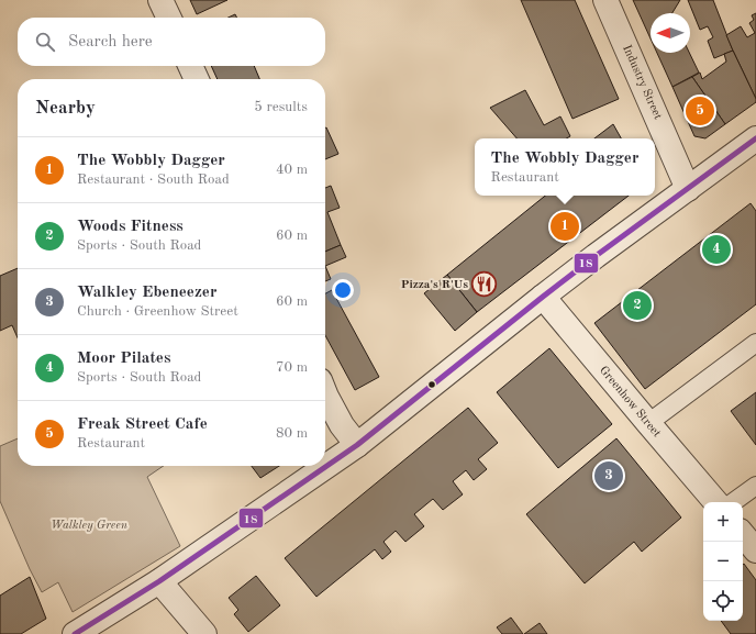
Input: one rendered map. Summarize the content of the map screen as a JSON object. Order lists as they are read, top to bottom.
{
  "streets": {
    "street": ["Industry Street", "Greenhow Street"]
  },
  "parks": ["Walkley Green"],
  "places": {
    "restaurant": ["Pizza's R'Us"]
  },
  "lines": ["transit line 18"],
  "north": "left",
  "page": {
    "search": "Search here",
    "heading": ["Nearby", "5 results"],
    "pins": [
      "5",
      "1",
      "4",
      "2",
      "3"
    ],
    "list": [
      {
        "mark": "1",
        "name": "The Wobbly Dagger",
        "note": "Restaurant · South Road",
        "value": "40 m"
      },
      {
        "mark": "2",
        "name": "Woods Fitness",
        "note": "Sports · South Road",
        "value": "60 m"
      },
      {
        "mark": "3",
        "name": "Walkley Ebeneezer",
        "note": "Church · Greenhow Street",
        "value": "60 m"
      },
      {
        "mark": "4",
        "name": "Moor Pilates",
        "note": "Sports · South Road",
        "value": "70 m"
      },
      {
        "mark": "5",
        "name": "Freak Street Cafe",
        "note": "Restaurant",
        "value": "80 m"
      }
    ],
    "popup": ["The Wobbly Dagger", "Restaurant"],
    "map_buttons": ["+", "−"]
  }
}
